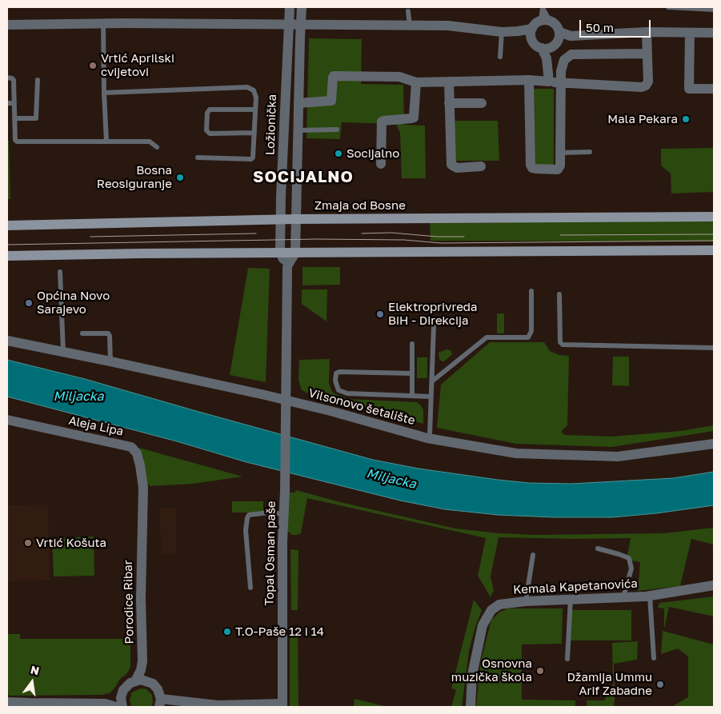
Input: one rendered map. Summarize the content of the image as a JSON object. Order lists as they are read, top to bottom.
{
  "streets": {
    "main road": ["Zmaja od Bosne"],
    "street": [
      "Ložionička",
      "Vilsonovo šetalište",
      "Aleja Lipa",
      "Topal Osman paše",
      "Kemala Kapetanovića",
      "Porodice Ribar"
    ]
  },
  "crossings": [
    ["Ložionička", "Zmaja od Bosne"],
    ["Vilsonovo šetalište", "Topal Osman paše"],
    ["Aleja Lipa", "Porodice Ribar"]
  ],
  "districts": ["SOCIJALNO"],
  "water": ["Miljacka"],
  "places": [
    "Vrtić Aprilski cvijetovi",
    "Mala Pekara",
    "Socijalno",
    "Bosna Reosiguranje",
    "Općina Novo Sarajevo",
    "Elektroprivreda BiH - Direkcija",
    "Vrtić Košuta",
    "T.O-Paše 12 i 14",
    "Osnovna muzička škola",
    "Džamija Ummu Arif Zabadne"
  ],
  "scale_bar": "50 m",
  "north": "top"
}
